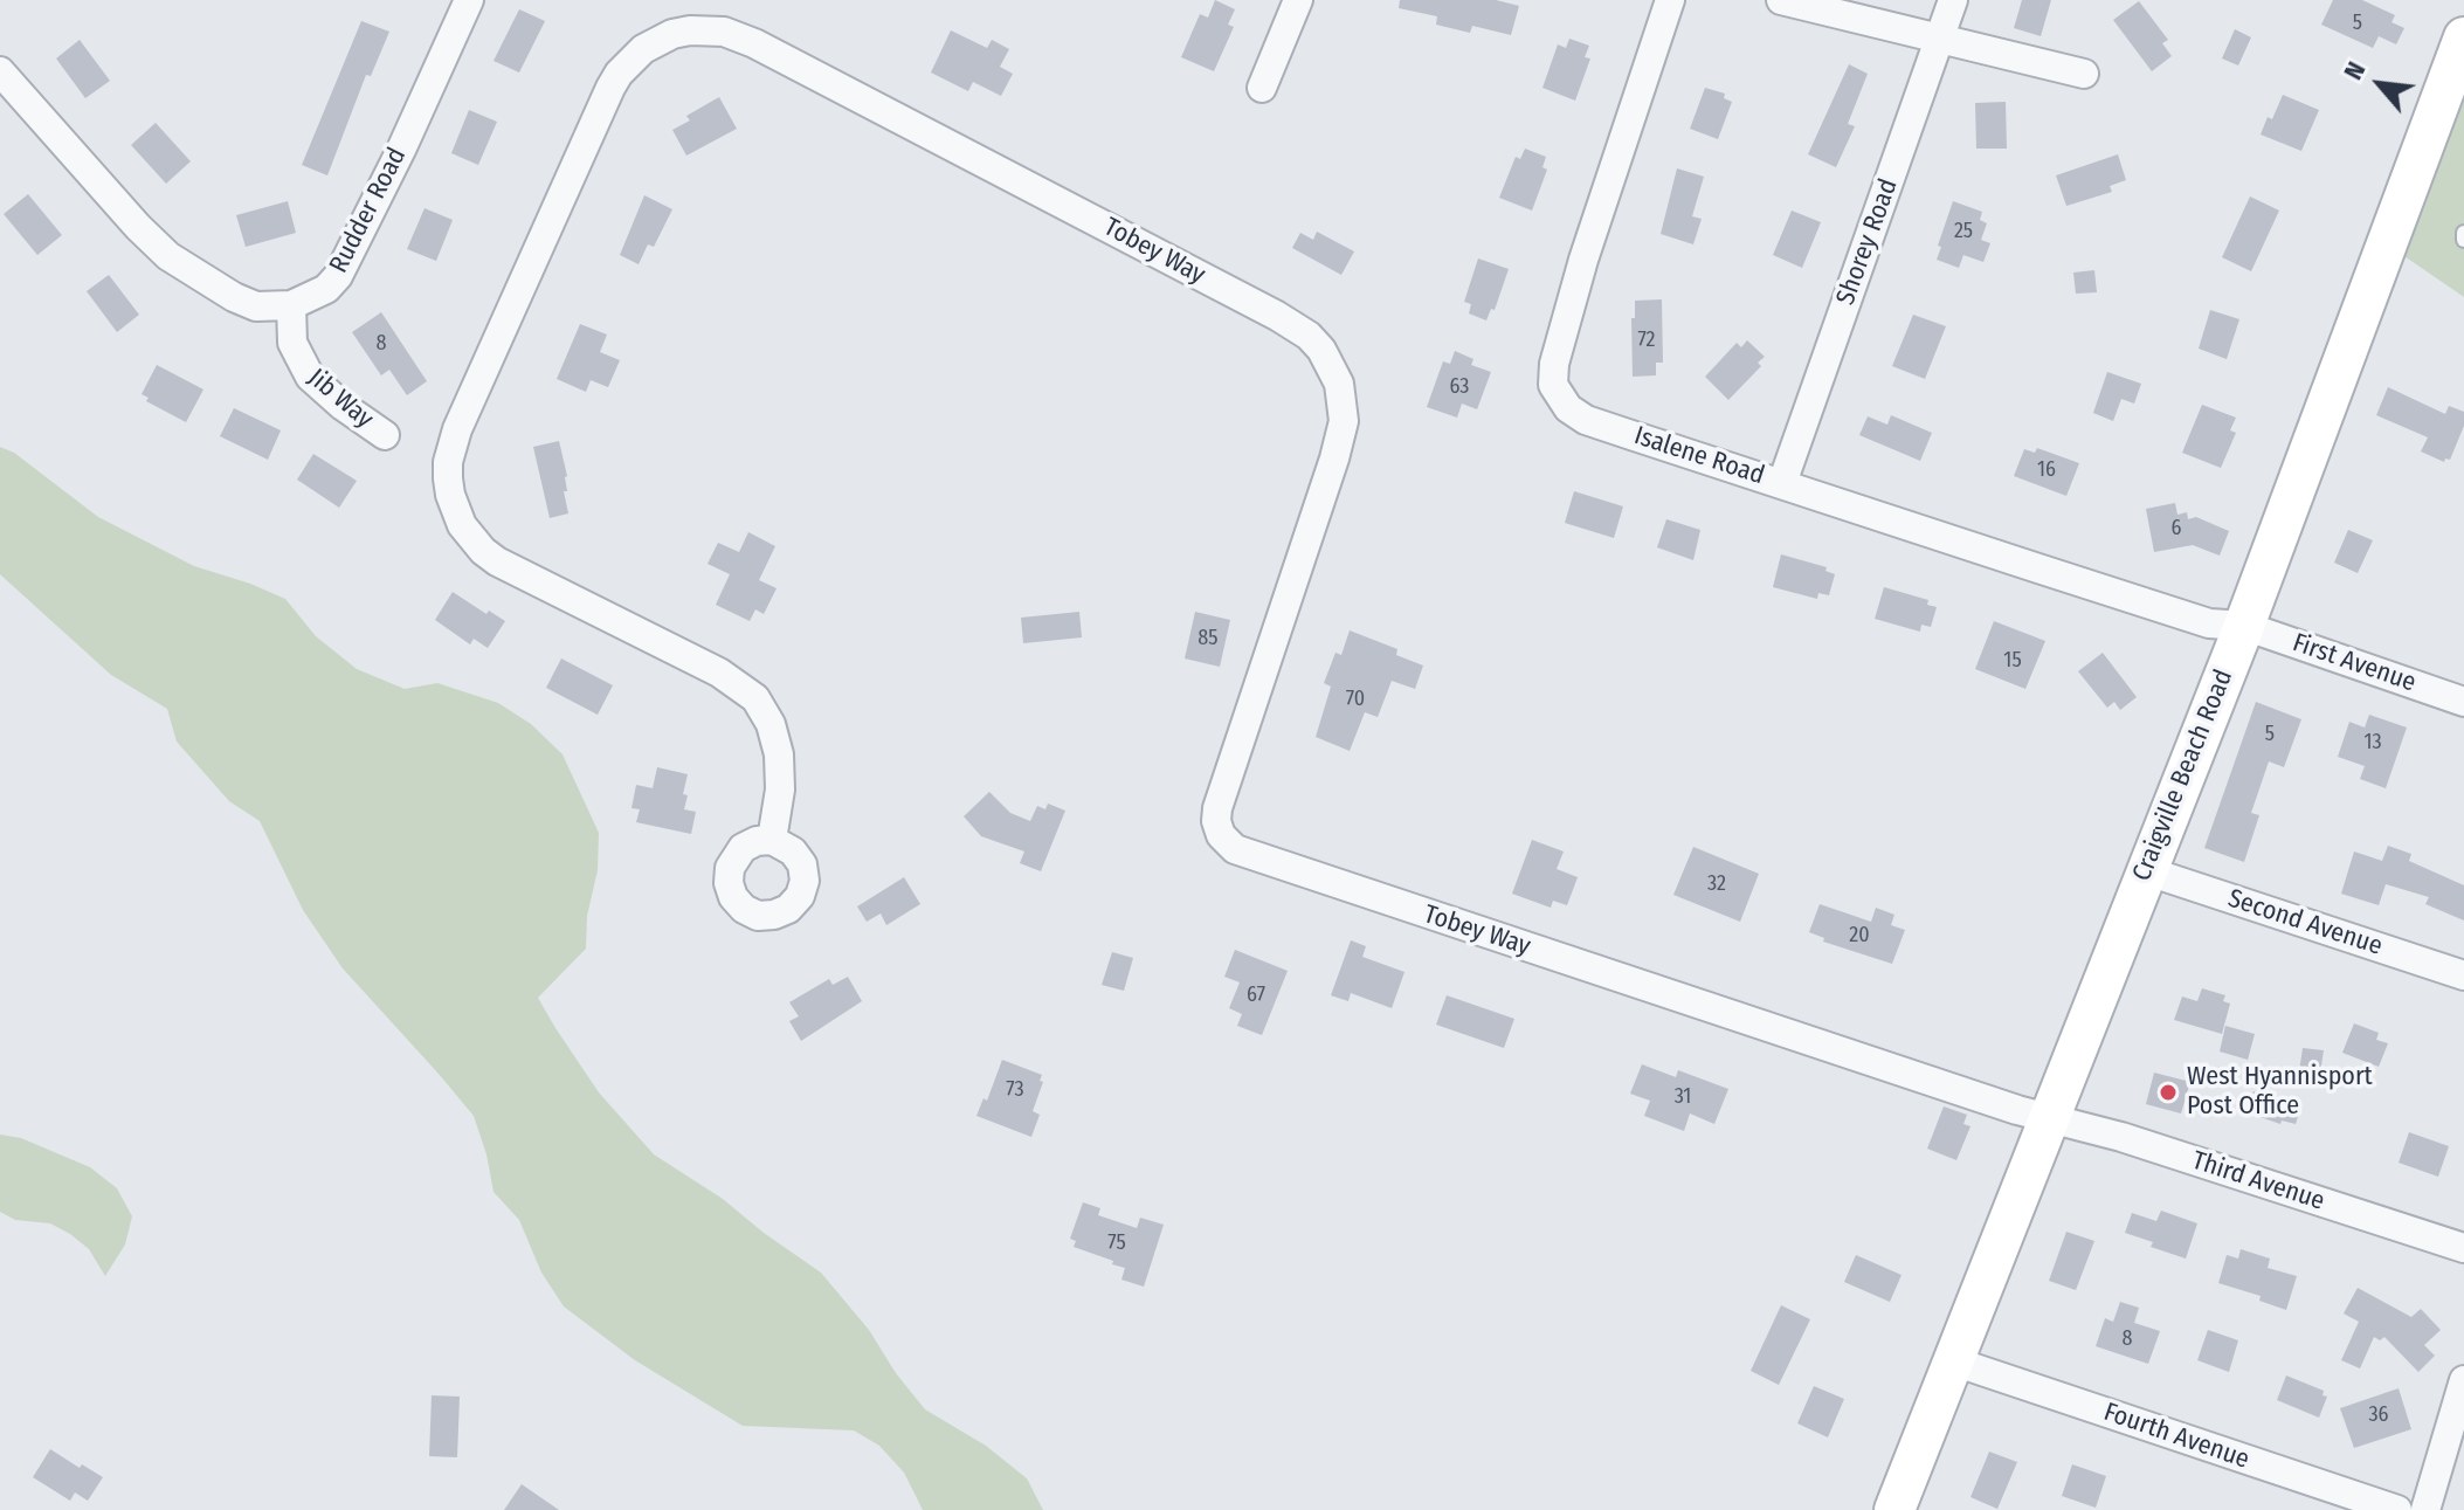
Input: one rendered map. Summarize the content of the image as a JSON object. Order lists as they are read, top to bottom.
{
  "streets": {
    "main road": ["Craigville Beach Road"],
    "street": [
      "Rudder Road",
      "Shorey Road",
      "Tobey Way",
      "Jib Way",
      "Isalene Road",
      "First Avenue",
      "Second Avenue",
      "Third Avenue",
      "Fourth Avenue"
    ]
  },
  "crossings": [
    ["Rudder Road", "Jib Way"],
    ["Shorey Road", "Isalene Road"],
    ["Tobey Way", "Craigville Beach Road"],
    ["Tobey Way", "Third Avenue"],
    ["Isalene Road", "First Avenue"],
    ["Isalene Road", "Craigville Beach Road"],
    ["First Avenue", "Craigville Beach Road"],
    ["Craigville Beach Road", "Second Avenue"],
    ["Craigville Beach Road", "Third Avenue"],
    ["Craigville Beach Road", "Fourth Avenue"]
  ],
  "places": ["West Hyannisport Post Office"],
  "house_numbers": [
    "5",
    "25",
    "72",
    "8",
    "63",
    "16",
    "6",
    "85",
    "15",
    "70",
    "5",
    "13",
    "32",
    "20",
    "67",
    "73",
    "31",
    "75",
    "8",
    "36"
  ],
  "north": "top left"
}
